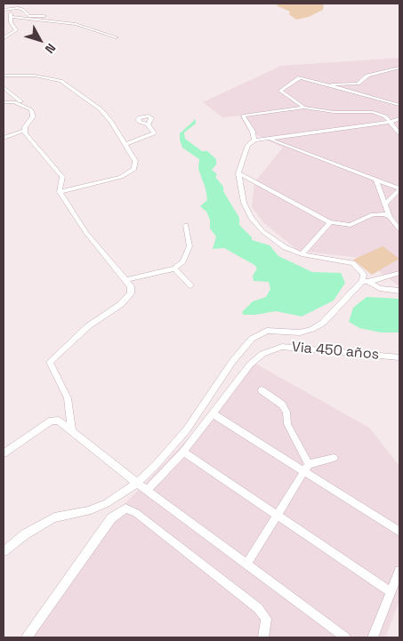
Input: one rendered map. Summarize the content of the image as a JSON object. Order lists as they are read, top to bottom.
{
  "streets": {
    "street": ["Via 450 años"]
  },
  "north": "bottom right"
}
